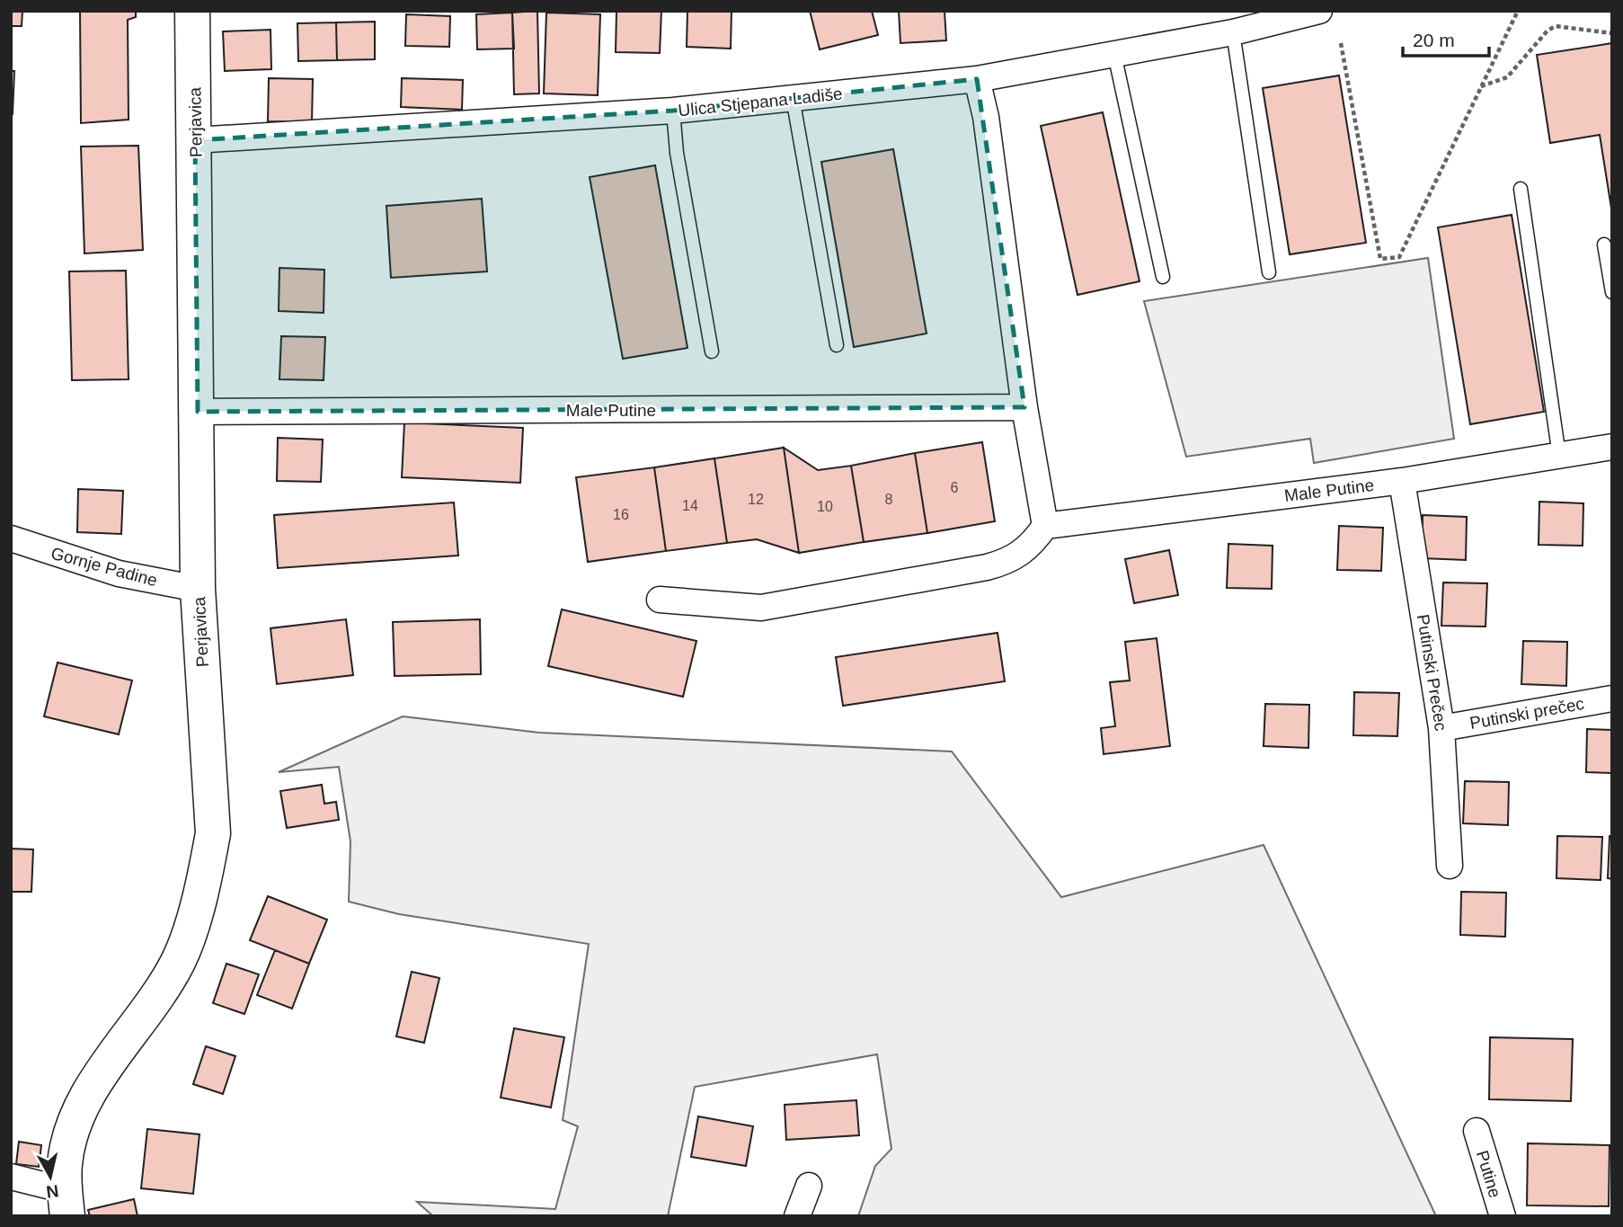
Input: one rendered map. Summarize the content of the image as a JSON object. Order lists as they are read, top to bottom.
{
  "streets": {
    "street": [
      "Ulica Stjepana Ladiše",
      "Perjavica",
      "Male Putine",
      "Gornje Padine",
      "Putinski Prečec",
      "Putinski prečec",
      "Putine"
    ]
  },
  "crossings": [
    ["Ulica Stjepana Ladiše", "Perjavica"],
    ["Perjavica", "Male Putine"],
    ["Perjavica", "Gornje Padine"],
    ["Male Putine", "Putinski Prečec"],
    ["Putinski Prečec", "Putinski prečec"]
  ],
  "house_numbers": [
    "6",
    "12",
    "8",
    "14",
    "10",
    "16"
  ],
  "scale_bar": "20 m",
  "north": "bottom"
}
